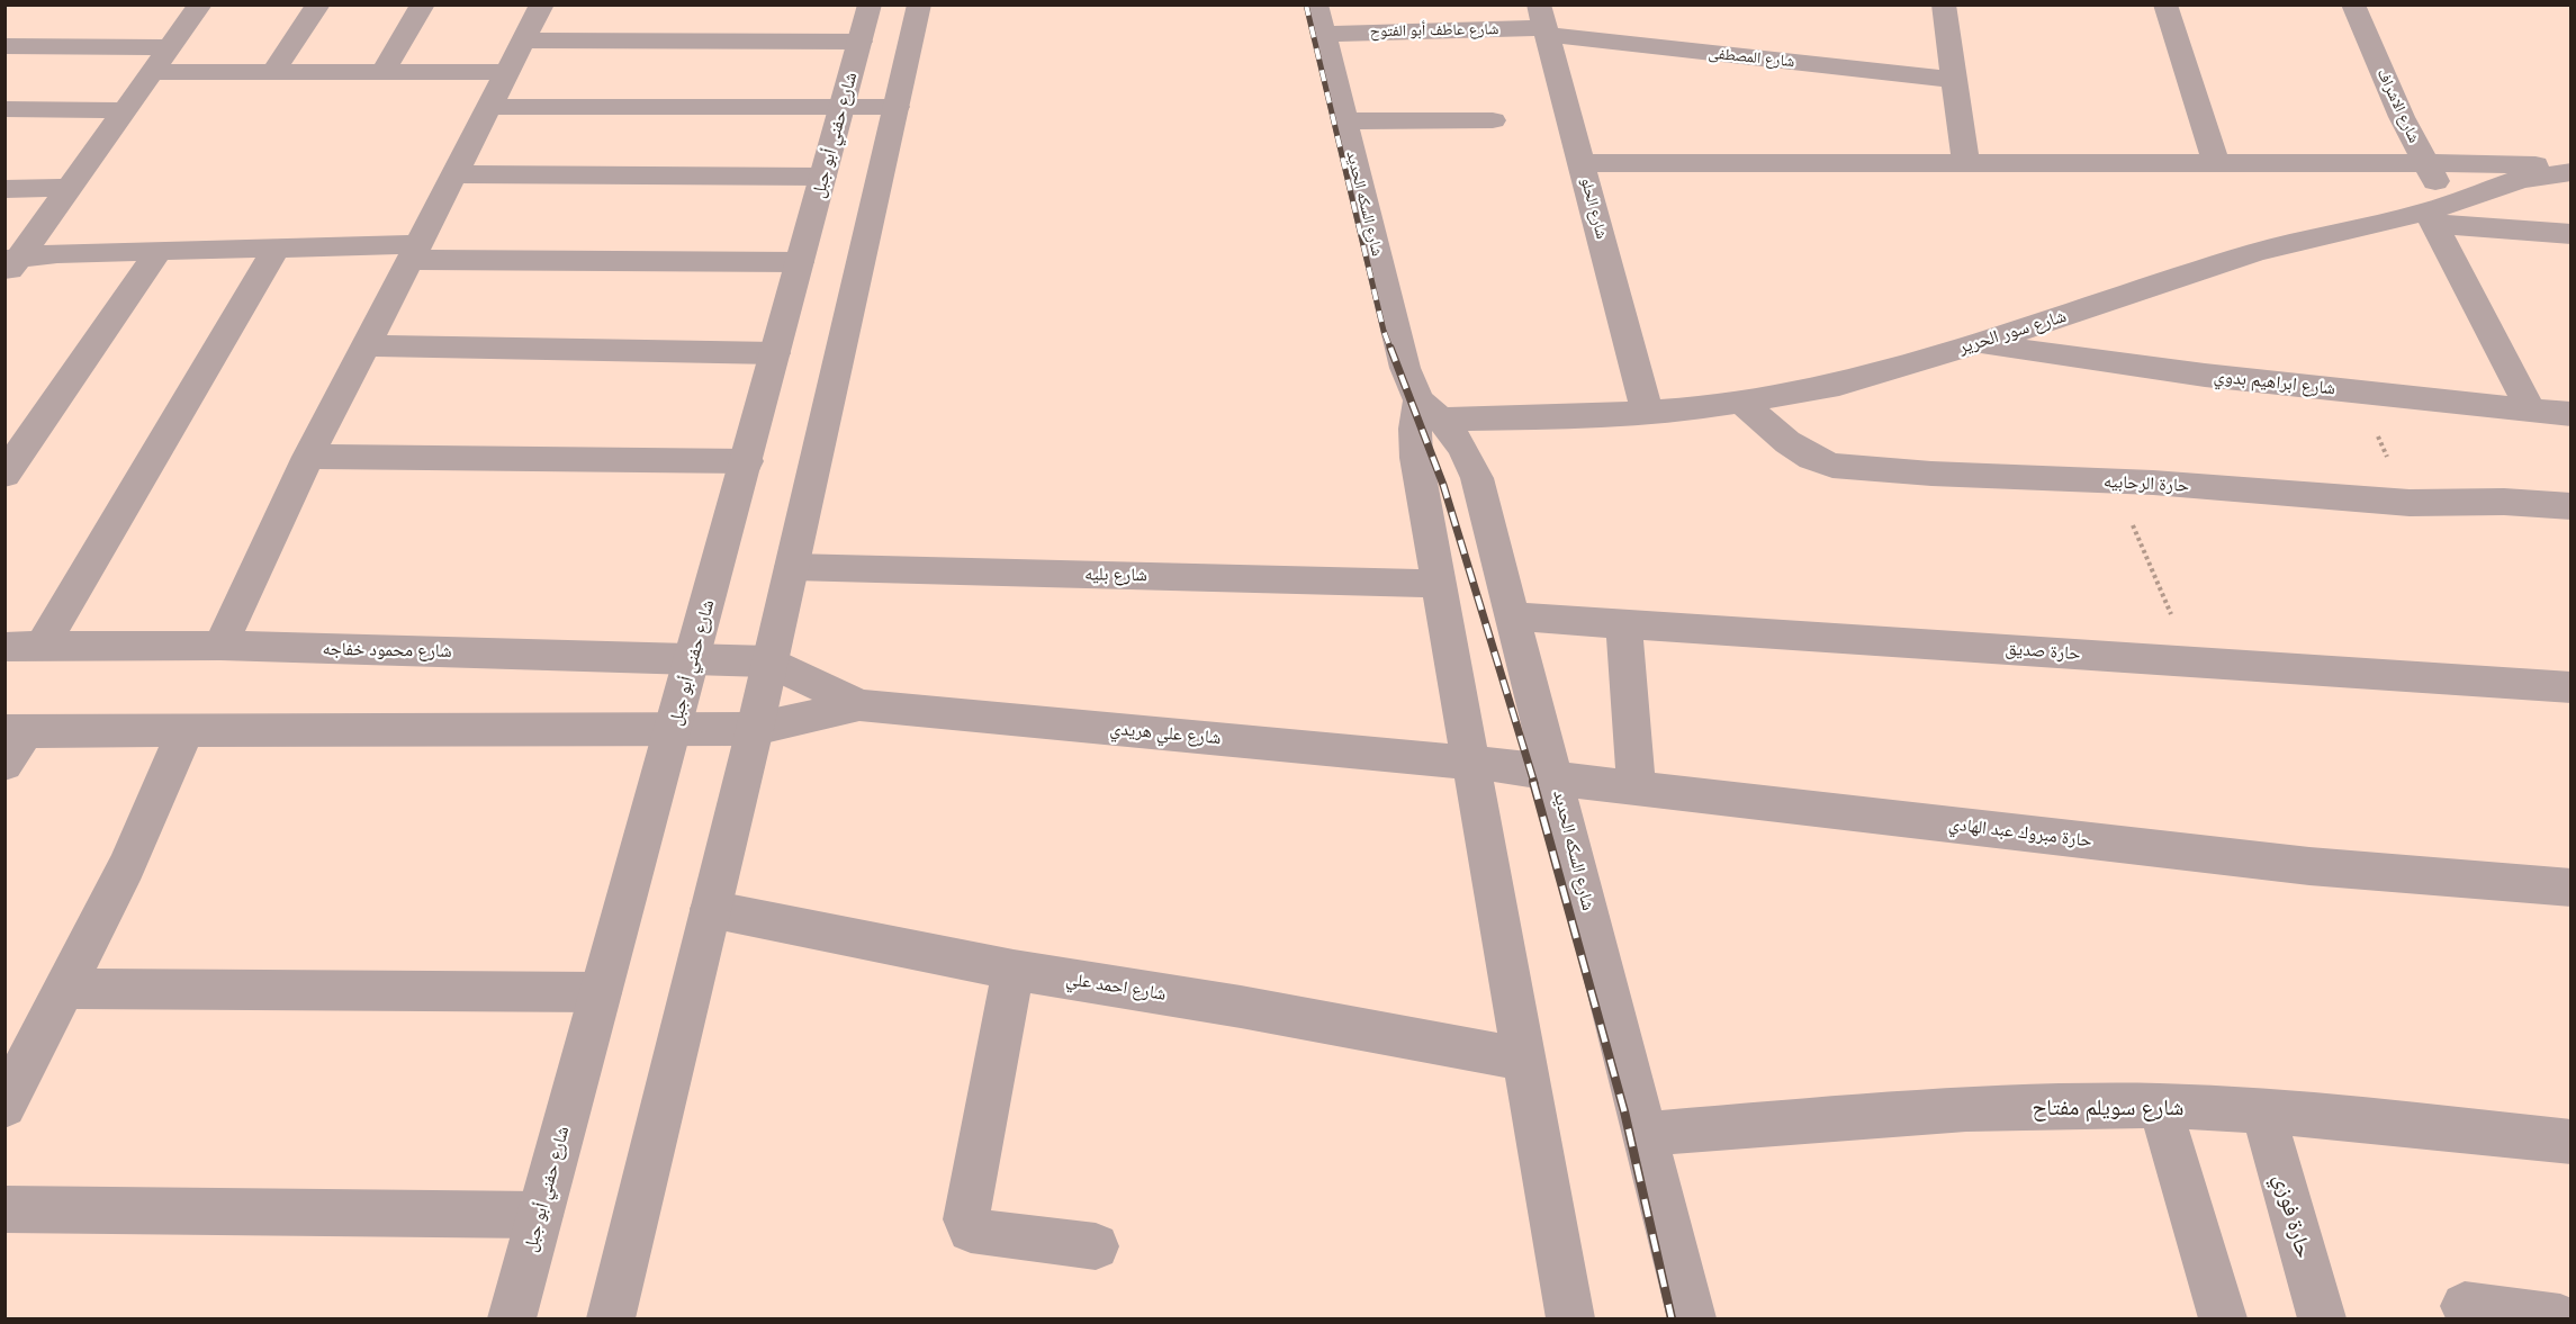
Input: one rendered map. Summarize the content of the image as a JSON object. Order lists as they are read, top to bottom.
{
  "streets": {
    "street": [
      "شارع عاطف أبو الفتوح",
      "شارع المصطفى",
      "شارع الاشراف",
      "شارع حفني أبو جبل",
      "شارع السكه الحديد",
      "شارع الحلو",
      "شارع سور الحرير",
      "شارع ابراهيم بدوي",
      "حارة الرحابيه",
      "شارع بليه",
      "شارع محمود خفاجه",
      "حارة صديق",
      "شارع علي هريدي",
      "حارة مبروك عبد الهادي",
      "شارع احمد علي",
      "شارع سويلم مفتاح",
      "حارة فوزي"
    ]
  },
  "crossings": [
    ["شارع عاطف أبو الفتوح", "شارع المصطفى"],
    ["شارع عاطف أبو الفتوح", "شارع السكه الحديد"],
    ["شارع عاطف أبو الفتوح", "شارع الحلو"],
    ["شارع المصطفى", "شارع الحلو"],
    ["شارع الاشراف", "شارع سور الحرير"],
    ["شارع الاشراف", "شارع ابراهيم بدوي"],
    ["شارع حفني أبو جبل", "شارع محمود خفاجه"],
    ["شارع السكه الحديد", "شارع سور الحرير"],
    ["شارع السكه الحديد", "شارع بليه"],
    ["شارع السكه الحديد", "حارة صديق"],
    ["شارع السكه الحديد", "شارع علي هريدي"],
    ["شارع السكه الحديد", "حارة مبروك عبد الهادي"],
    ["شارع السكه الحديد", "شارع احمد علي"],
    ["شارع السكه الحديد", "شارع سويلم مفتاح"],
    ["شارع الحلو", "شارع سور الحرير"],
    ["شارع سور الحرير", "شارع ابراهيم بدوي"],
    ["شارع سور الحرير", "حارة الرحابيه"],
    ["شارع محمود خفاجه", "شارع علي هريدي"],
    ["شارع علي هريدي", "حارة مبروك عبد الهادي"],
    ["شارع سويلم مفتاح", "حارة فوزي"]
  ]
}
